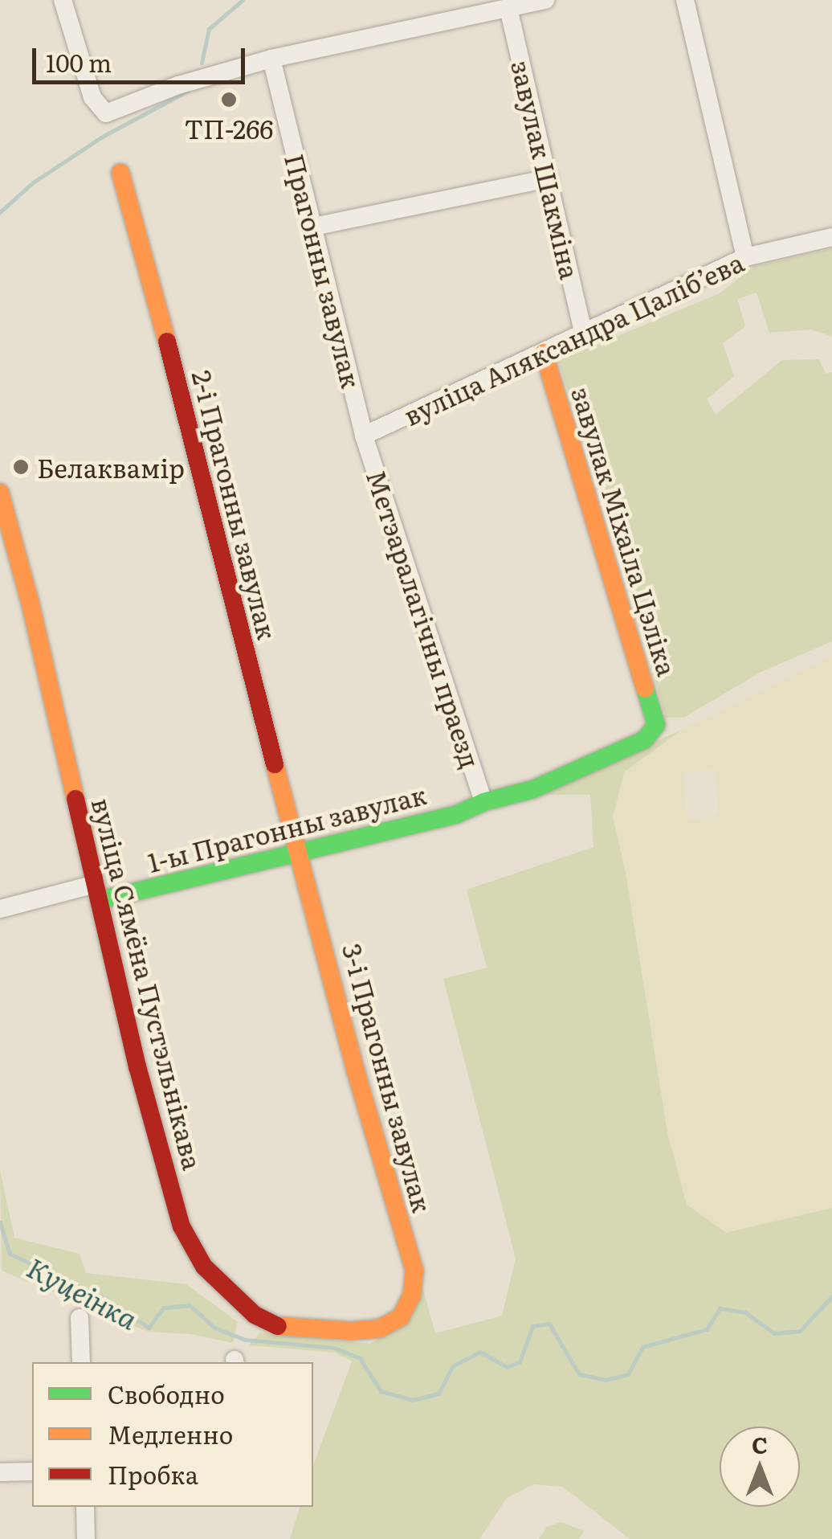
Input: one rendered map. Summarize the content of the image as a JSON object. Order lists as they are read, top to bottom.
{
  "streets": {
    "street": [
      "завулак Шакміна",
      "Прагонны завулак",
      "вуліца Аляксандра Цалібʼева",
      "2-і Прагонны завулак",
      "завулак Міхаіла Цэліка",
      "Метэаралагічны праезд",
      "1-ы Прагонны завулак",
      "вуліца Сямёна Пустэльнікава",
      "3-і Прагонны завулак"
    ]
  },
  "crossings": [
    ["завулак Шакміна", "вуліца Аляксандра Цалібʼева"],
    ["Прагонны завулак", "вуліца Аляксандра Цалібʼева"],
    ["Прагонны завулак", "Метэаралагічны праезд"],
    ["вуліца Аляксандра Цалібʼева", "завулак Міхаіла Цэліка"],
    ["вуліца Аляксандра Цалібʼева", "Метэаралагічны праезд"],
    ["2-і Прагонны завулак", "1-ы Прагонны завулак"],
    ["2-і Прагонны завулак", "3-і Прагонны завулак"],
    ["завулак Міхаіла Цэліка", "1-ы Прагонны завулак"],
    ["Метэаралагічны праезд", "1-ы Прагонны завулак"],
    ["1-ы Прагонны завулак", "вуліца Сямёна Пустэльнікава"],
    ["1-ы Прагонны завулак", "3-і Прагонны завулак"],
    ["вуліца Сямёна Пустэльнікава", "3-і Прагонны завулак"]
  ],
  "water": ["Куцеінка"],
  "places": ["ТП-266", "Белаквамір"],
  "legend": ["Свободно", "Медленно", "Пробка"],
  "scale_bar": "100 m",
  "north": "top"
}
